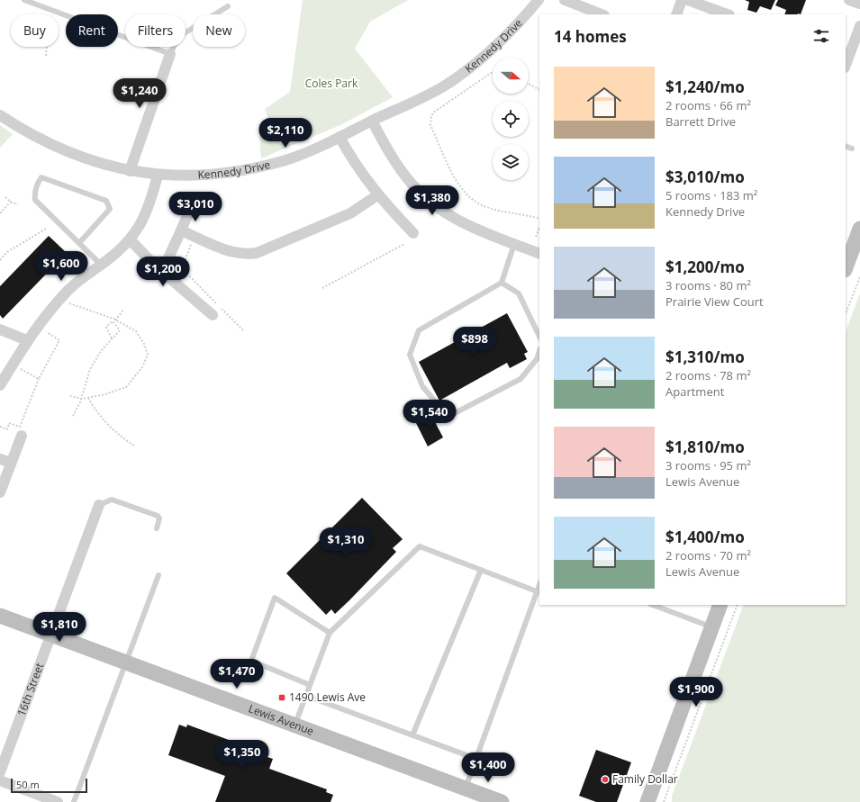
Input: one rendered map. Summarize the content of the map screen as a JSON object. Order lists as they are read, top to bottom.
{
  "streets": {
    "main road": ["Lewis Avenue"],
    "street": ["Kennedy Drive", "16th Street"]
  },
  "crossings": [
    ["16th Street", "Lewis Avenue"]
  ],
  "parks": ["Coles Park"],
  "places": {
    "transit": ["1490 Lewis Ave"],
    "other": ["Family Dollar"]
  },
  "scale_bar": "50 m",
  "north": "right",
  "page": {
    "chip": [
      "Buy",
      "Rent",
      "Filters",
      "New"
    ],
    "heading": "14 homes",
    "list": [
      {
        "name": "$1,240/mo",
        "note": "2 rooms · 66 m² · Barrett Drive"
      },
      {
        "name": "$3,010/mo",
        "note": "5 rooms · 183 m² · Kennedy Drive"
      },
      {
        "name": "$1,200/mo",
        "note": "3 rooms · 80 m² · Prairie View Court"
      },
      {
        "name": "$1,310/mo",
        "note": "2 rooms · 78 m² · Apartment"
      },
      {
        "name": "$1,810/mo",
        "note": "3 rooms · 95 m² · Lewis Avenue"
      },
      {
        "name": "$1,400/mo",
        "note": "2 rooms · 70 m² · Lewis Avenue"
      }
    ],
    "price": [
      "$1,240",
      "$2,110",
      "$1,380",
      "$3,010",
      "$1,600",
      "$1,200",
      "$898",
      "$1,540",
      "$1,310",
      "$1,810",
      "$1,470",
      "$1,900",
      "$1,350",
      "$1,400"
    ],
    "scale": "50 m"
  }
}
